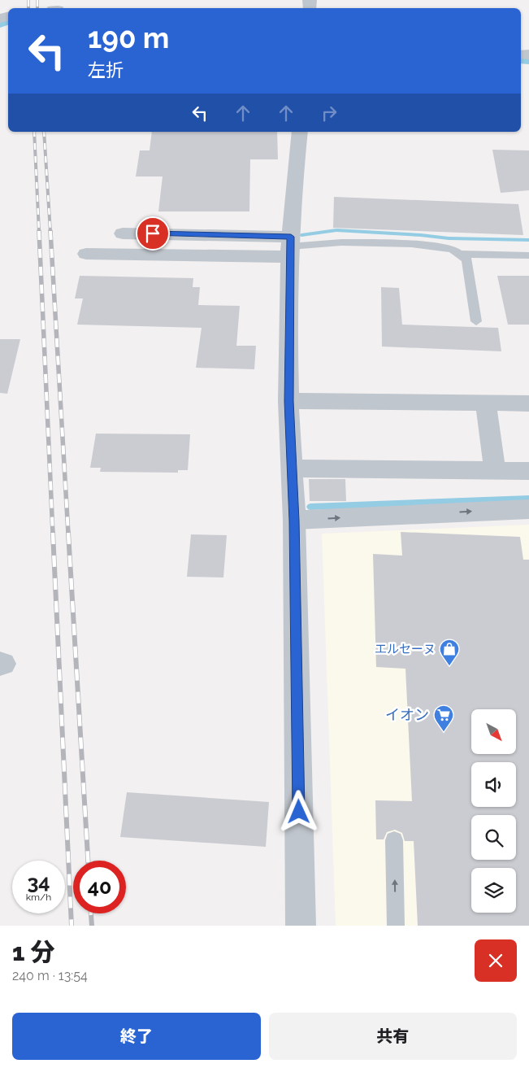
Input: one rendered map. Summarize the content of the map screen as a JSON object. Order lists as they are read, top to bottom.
{
  "places": {
    "shop": ["エルセーヌ"],
    "supermarket": ["イオン"]
  },
  "north": "bottom right",
  "page": {
    "turn": ["190 m", "左折"],
    "speed": "34 km/h",
    "limit": "40",
    "heading": ["1 分", "240 m · 13:54"],
    "buttons": ["終了", "共有"]
  }
}
